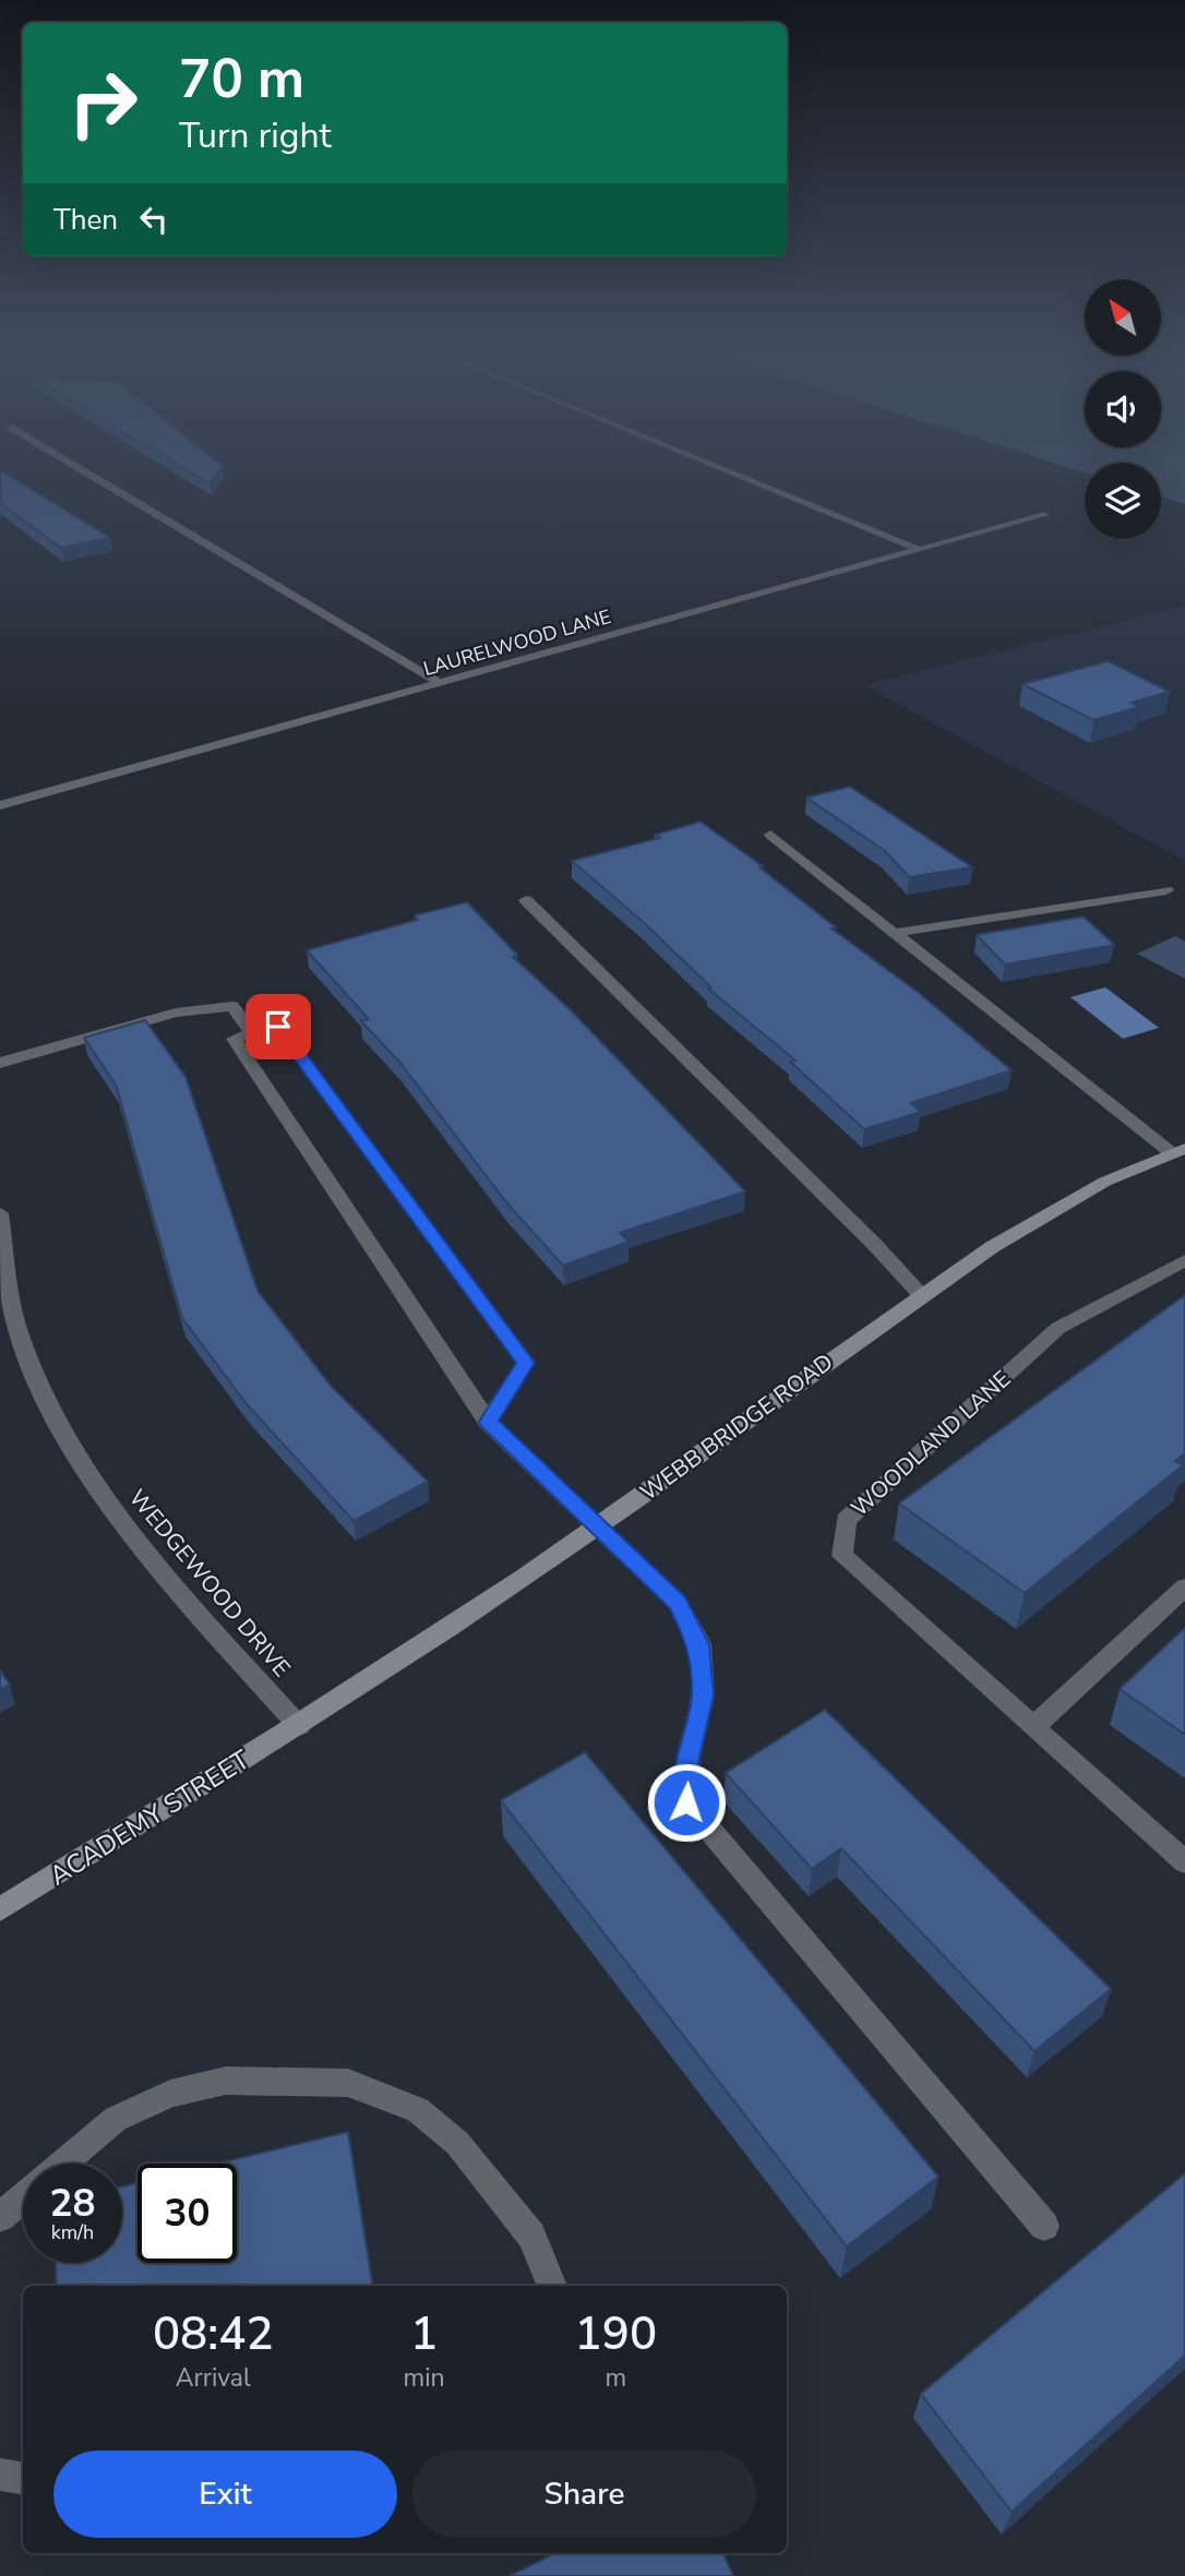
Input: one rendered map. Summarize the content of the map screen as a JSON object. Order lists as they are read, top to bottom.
{
  "streets": {
    "street": [
      "LAURELWOOD LANE",
      "WEBB BRIDGE ROAD",
      "WOODLAND LANE",
      "WEDGEWOOD DRIVE",
      "ACADEMY STREET"
    ]
  },
  "crossings": [
    ["WEBB BRIDGE ROAD", "WEDGEWOOD DRIVE"],
    ["WEBB BRIDGE ROAD", "ACADEMY STREET"],
    ["WEDGEWOOD DRIVE", "ACADEMY STREET"]
  ],
  "north": "top left",
  "page": {
    "turn": ["70 m", "Turn right"],
    "then": "Then",
    "speed": "28 km/h",
    "limit": "30",
    "eta": [
      "08:42",
      "Arrival",
      "1",
      "min",
      "190",
      "m"
    ],
    "buttons": ["Exit", "Share"]
  }
}
